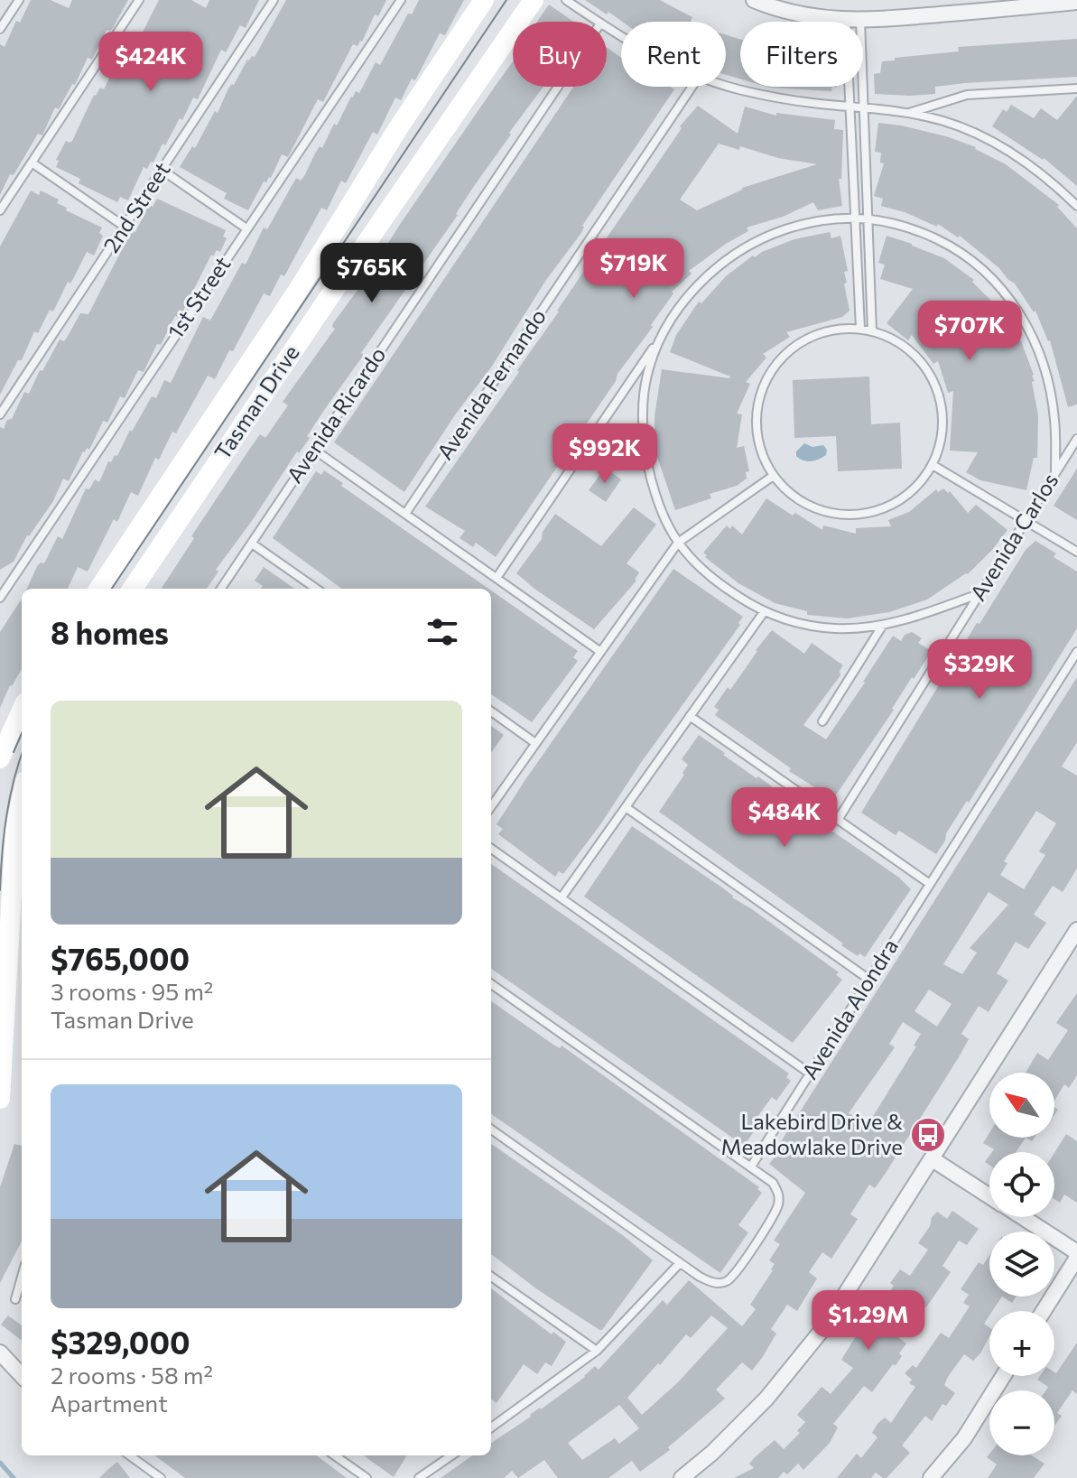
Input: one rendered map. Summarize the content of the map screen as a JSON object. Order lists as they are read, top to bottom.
{
  "streets": {
    "street": ["Tasman Drive"],
    "lane": [
      "2nd Street",
      "1st Street",
      "Avenida Fernando",
      "Avenida Ricardo",
      "Avenida Carlos",
      "Avenida Alondra"
    ]
  },
  "places": {
    "bus stop": ["Lakebird Drive & Meadowlake Drive"]
  },
  "north": "top left",
  "page": {
    "chip": ["Buy", "Rent", "Filters"],
    "price": [
      "$424K",
      "$719K",
      "$765K",
      "$707K",
      "$992K",
      "$329K",
      "$484K",
      "$1.29M"
    ],
    "heading": "8 homes",
    "list": [
      {
        "name": "$765,000",
        "note": "3 rooms · 95 m² · Tasman Drive"
      },
      {
        "name": "$329,000",
        "note": "2 rooms · 58 m² · Apartment"
      }
    ],
    "map_buttons": ["+", "−"]
  }
}
